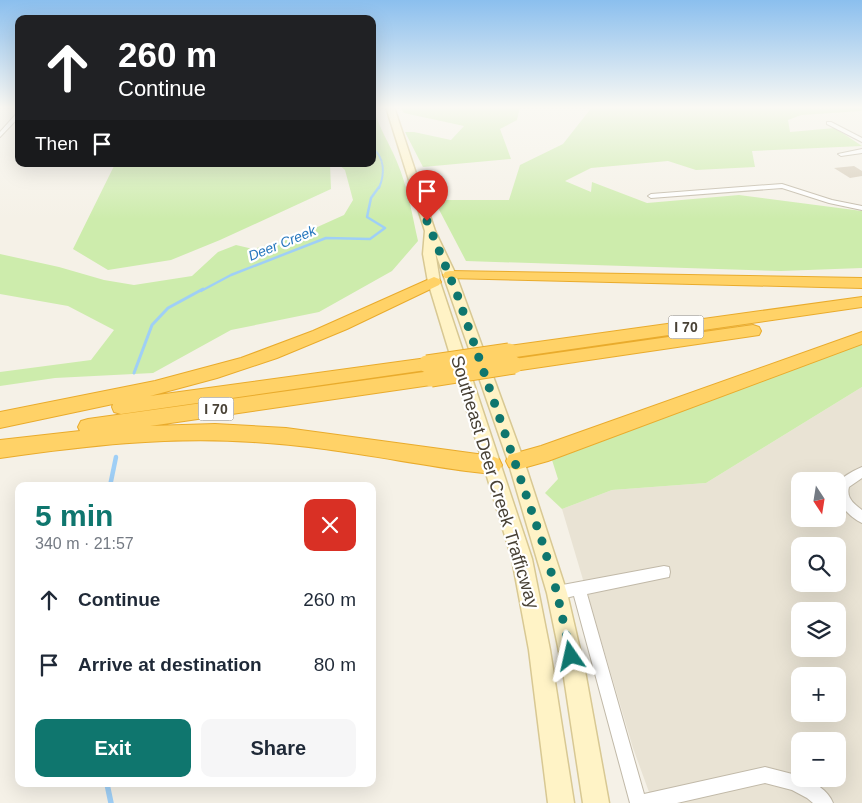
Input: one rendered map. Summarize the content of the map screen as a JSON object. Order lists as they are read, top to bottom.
{
  "streets": {
    "highway": ["I 70"],
    "street": ["Southeast Deer Creek Trafficway"]
  },
  "water": ["Deer Creek"],
  "north": "bottom",
  "page": {
    "turn": ["260 m", "Continue"],
    "then": "Then",
    "map_buttons": ["+", "−"],
    "heading": ["5 min", "340 m · 21:57"],
    "list": [
      {
        "name": "Continue",
        "value": "260 m"
      },
      {
        "name": "Arrive at destination",
        "value": "80 m"
      }
    ],
    "buttons": ["Exit", "Share"]
  }
}
